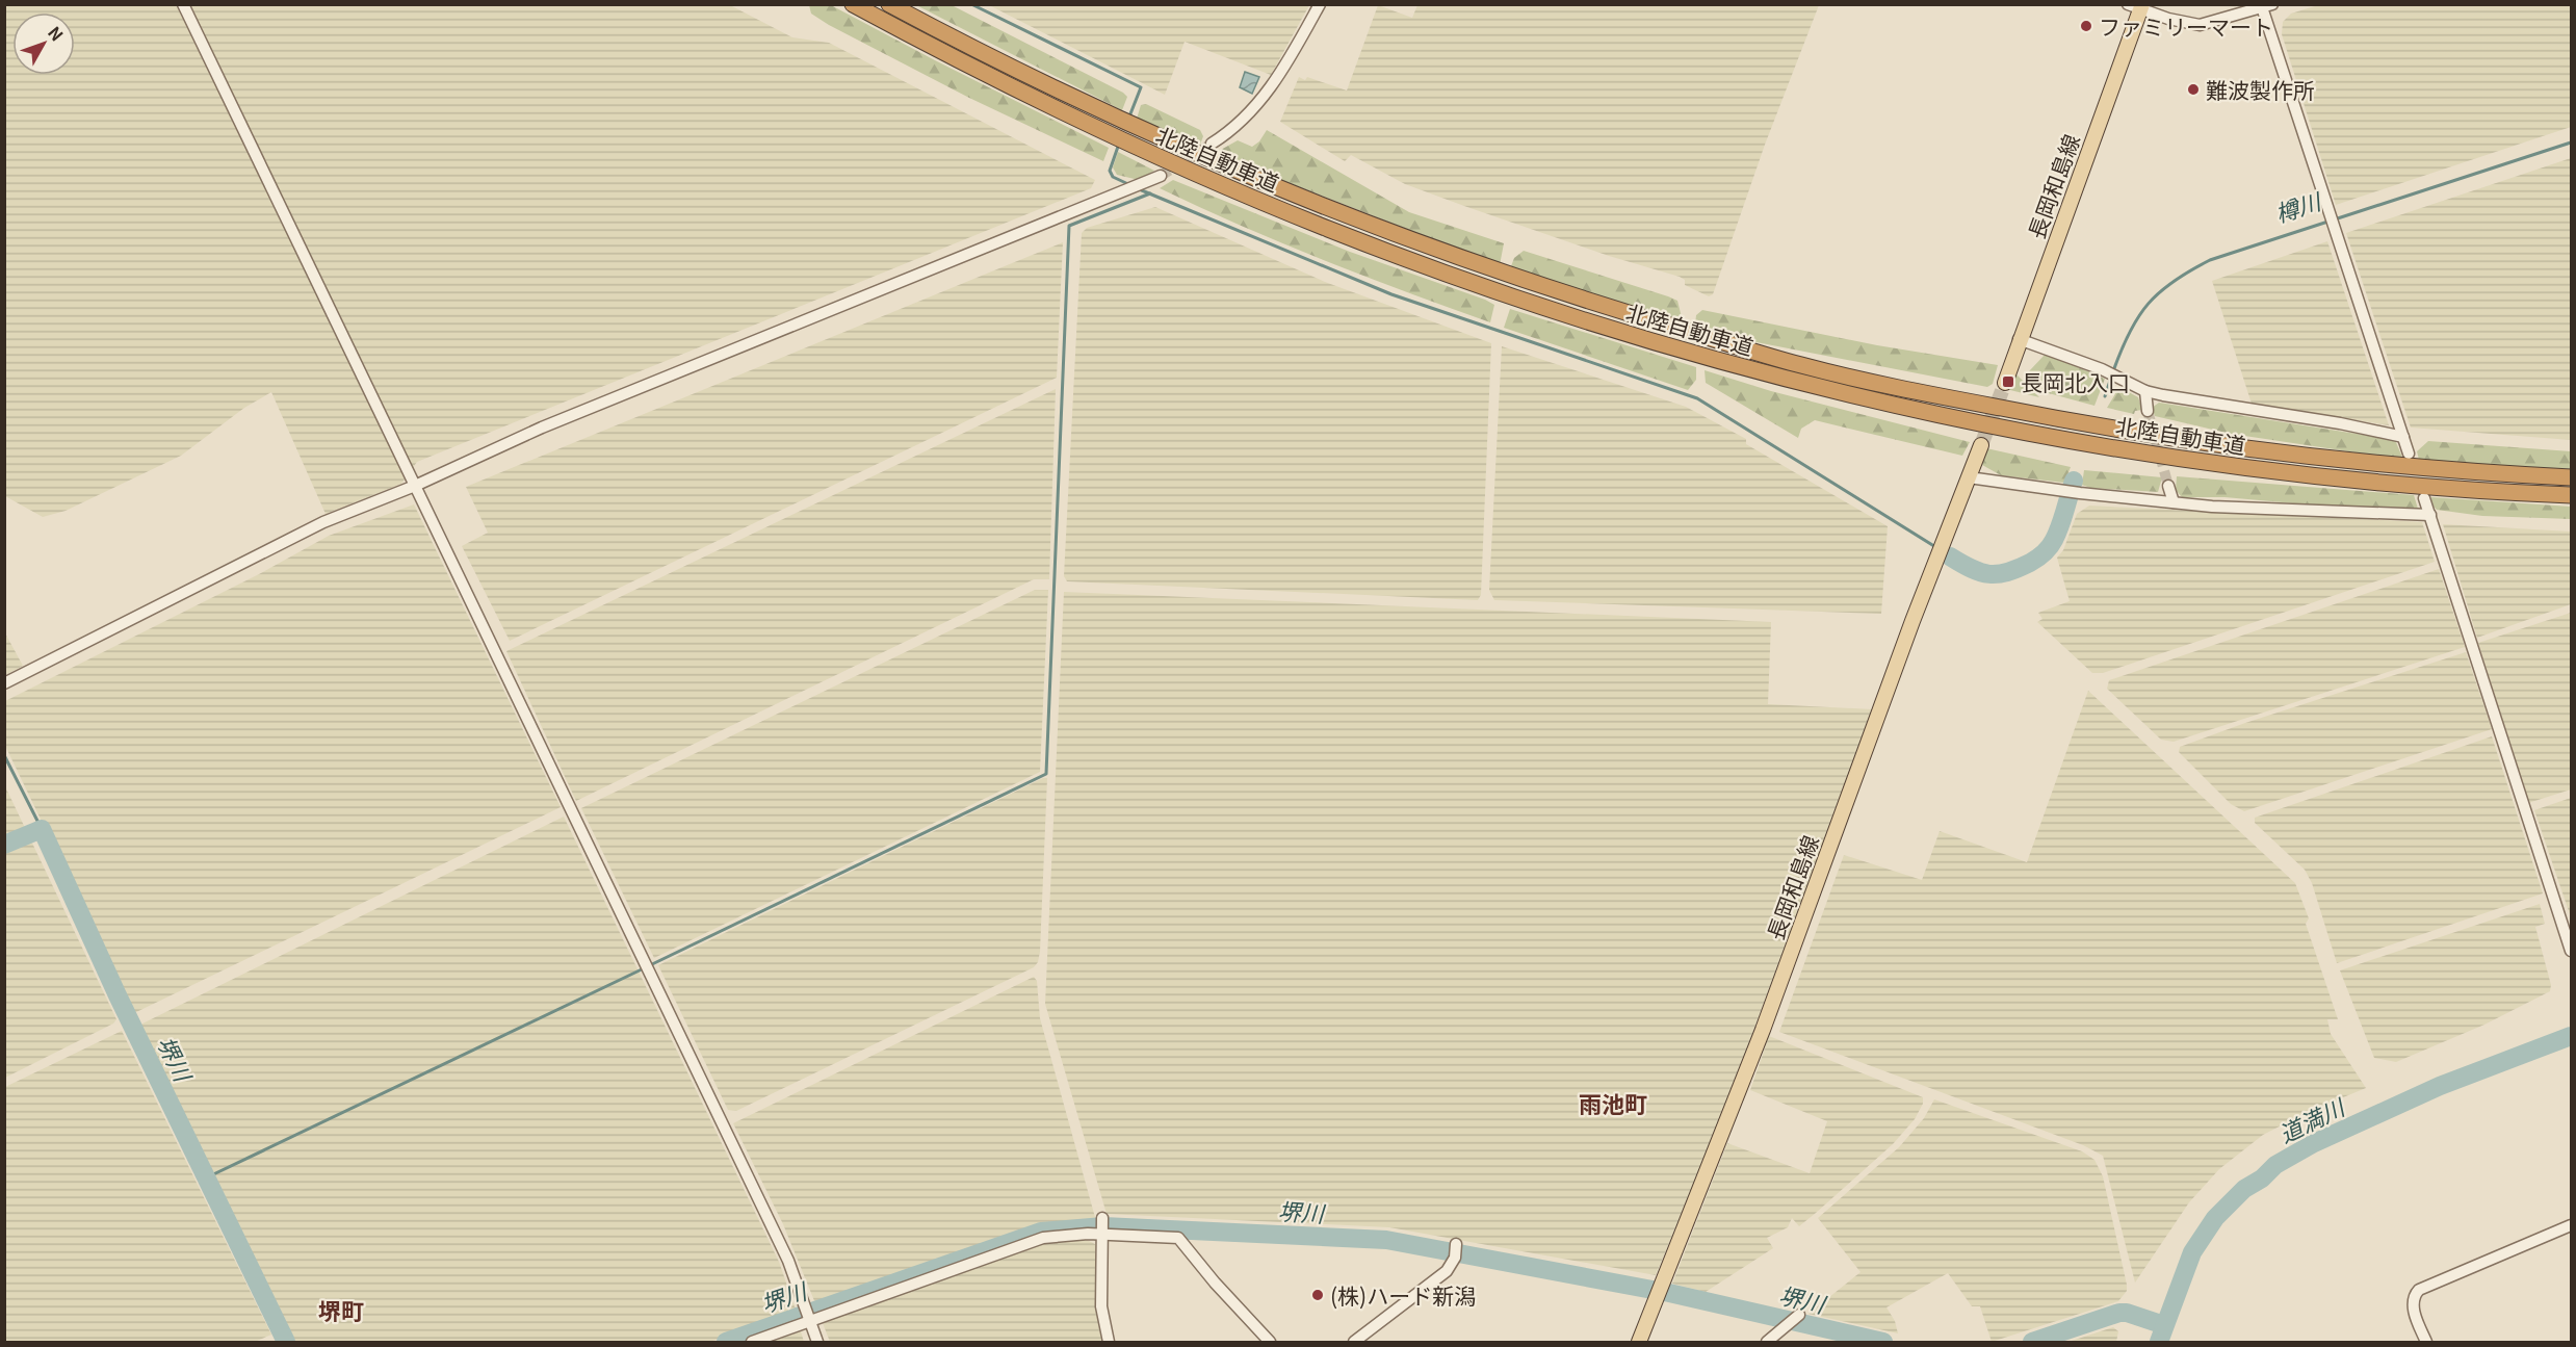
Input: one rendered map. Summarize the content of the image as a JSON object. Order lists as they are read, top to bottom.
{
  "streets": {
    "highway": ["北陸自動車道"],
    "main road": ["長岡和島線"]
  },
  "districts": ["雨池町", "堺町"],
  "water": ["樽川", "堺川", "道満川"],
  "places": {
    "other": ["ファミリーマート", "難波製作所", "(株)ハード新潟"],
    "transit": ["長岡北入口"]
  },
  "north": "top right"
}
